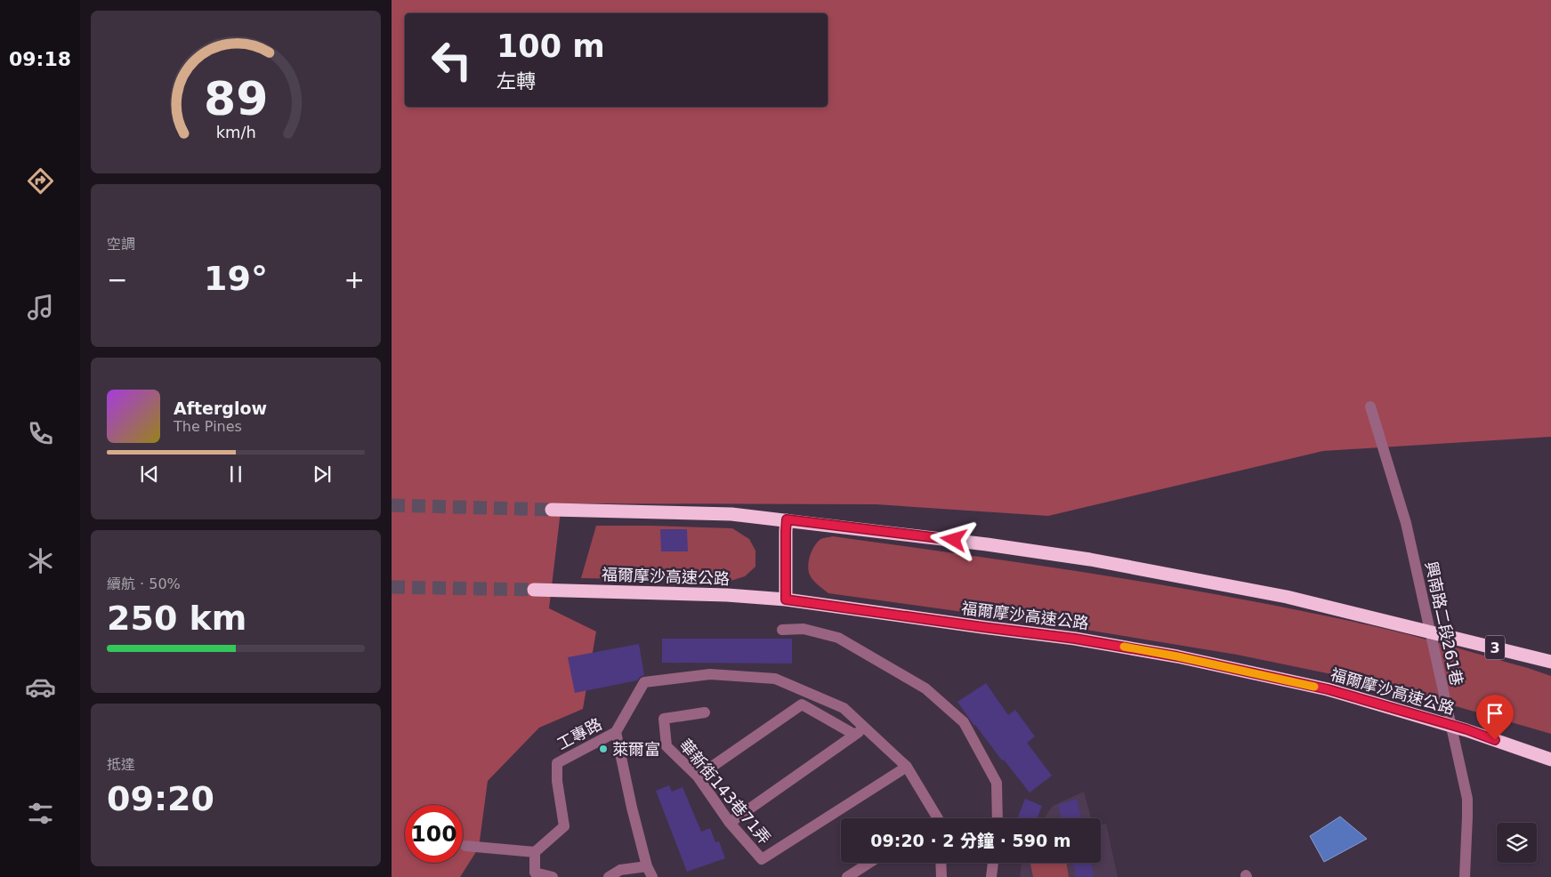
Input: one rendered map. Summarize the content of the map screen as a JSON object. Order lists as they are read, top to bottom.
{
  "streets": {
    "highway": ["福爾摩沙高速公路", "3"],
    "street": ["興南路二段261巷", "工專路", "華新街143巷71弄"]
  },
  "places": ["萊爾富"],
  "page": {
    "tabs": "09:18",
    "turn": ["100 m", "左轉"],
    "tile": [
      "空調",
      ["續航 · 50%", "250 km"],
      ["抵達", "09:20"]
    ],
    "heat": ["−", "19°", "+"],
    "song": ["Afterglow", "The Pines"],
    "limit": "100",
    "trip": "09:20 · 2 分鐘 · 590 m",
    "gauge": ["89", "km/h"]
  }
}
